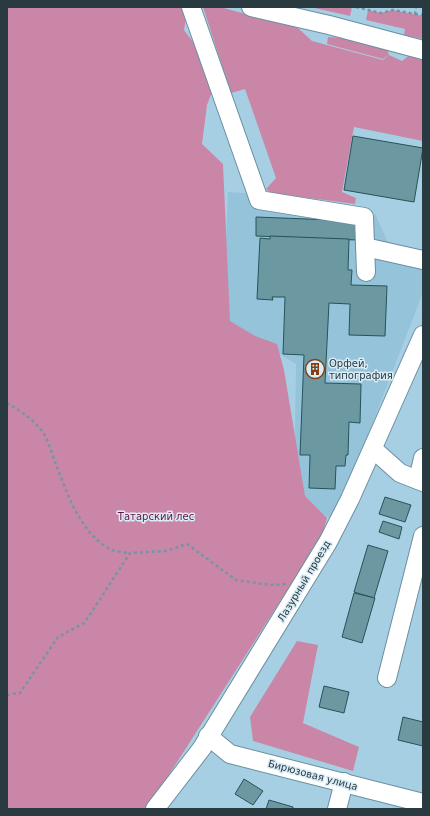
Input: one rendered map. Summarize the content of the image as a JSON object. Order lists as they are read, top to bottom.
{
  "streets": {
    "street": ["Лазурный проезд", "Бирюзовая улица"]
  },
  "crossings": [
    ["Лазурный проезд", "Бирюзовая улица"]
  ],
  "parks": ["Татарский лес"],
  "places": {
    "building": ["Орфей, типография"]
  }
}
